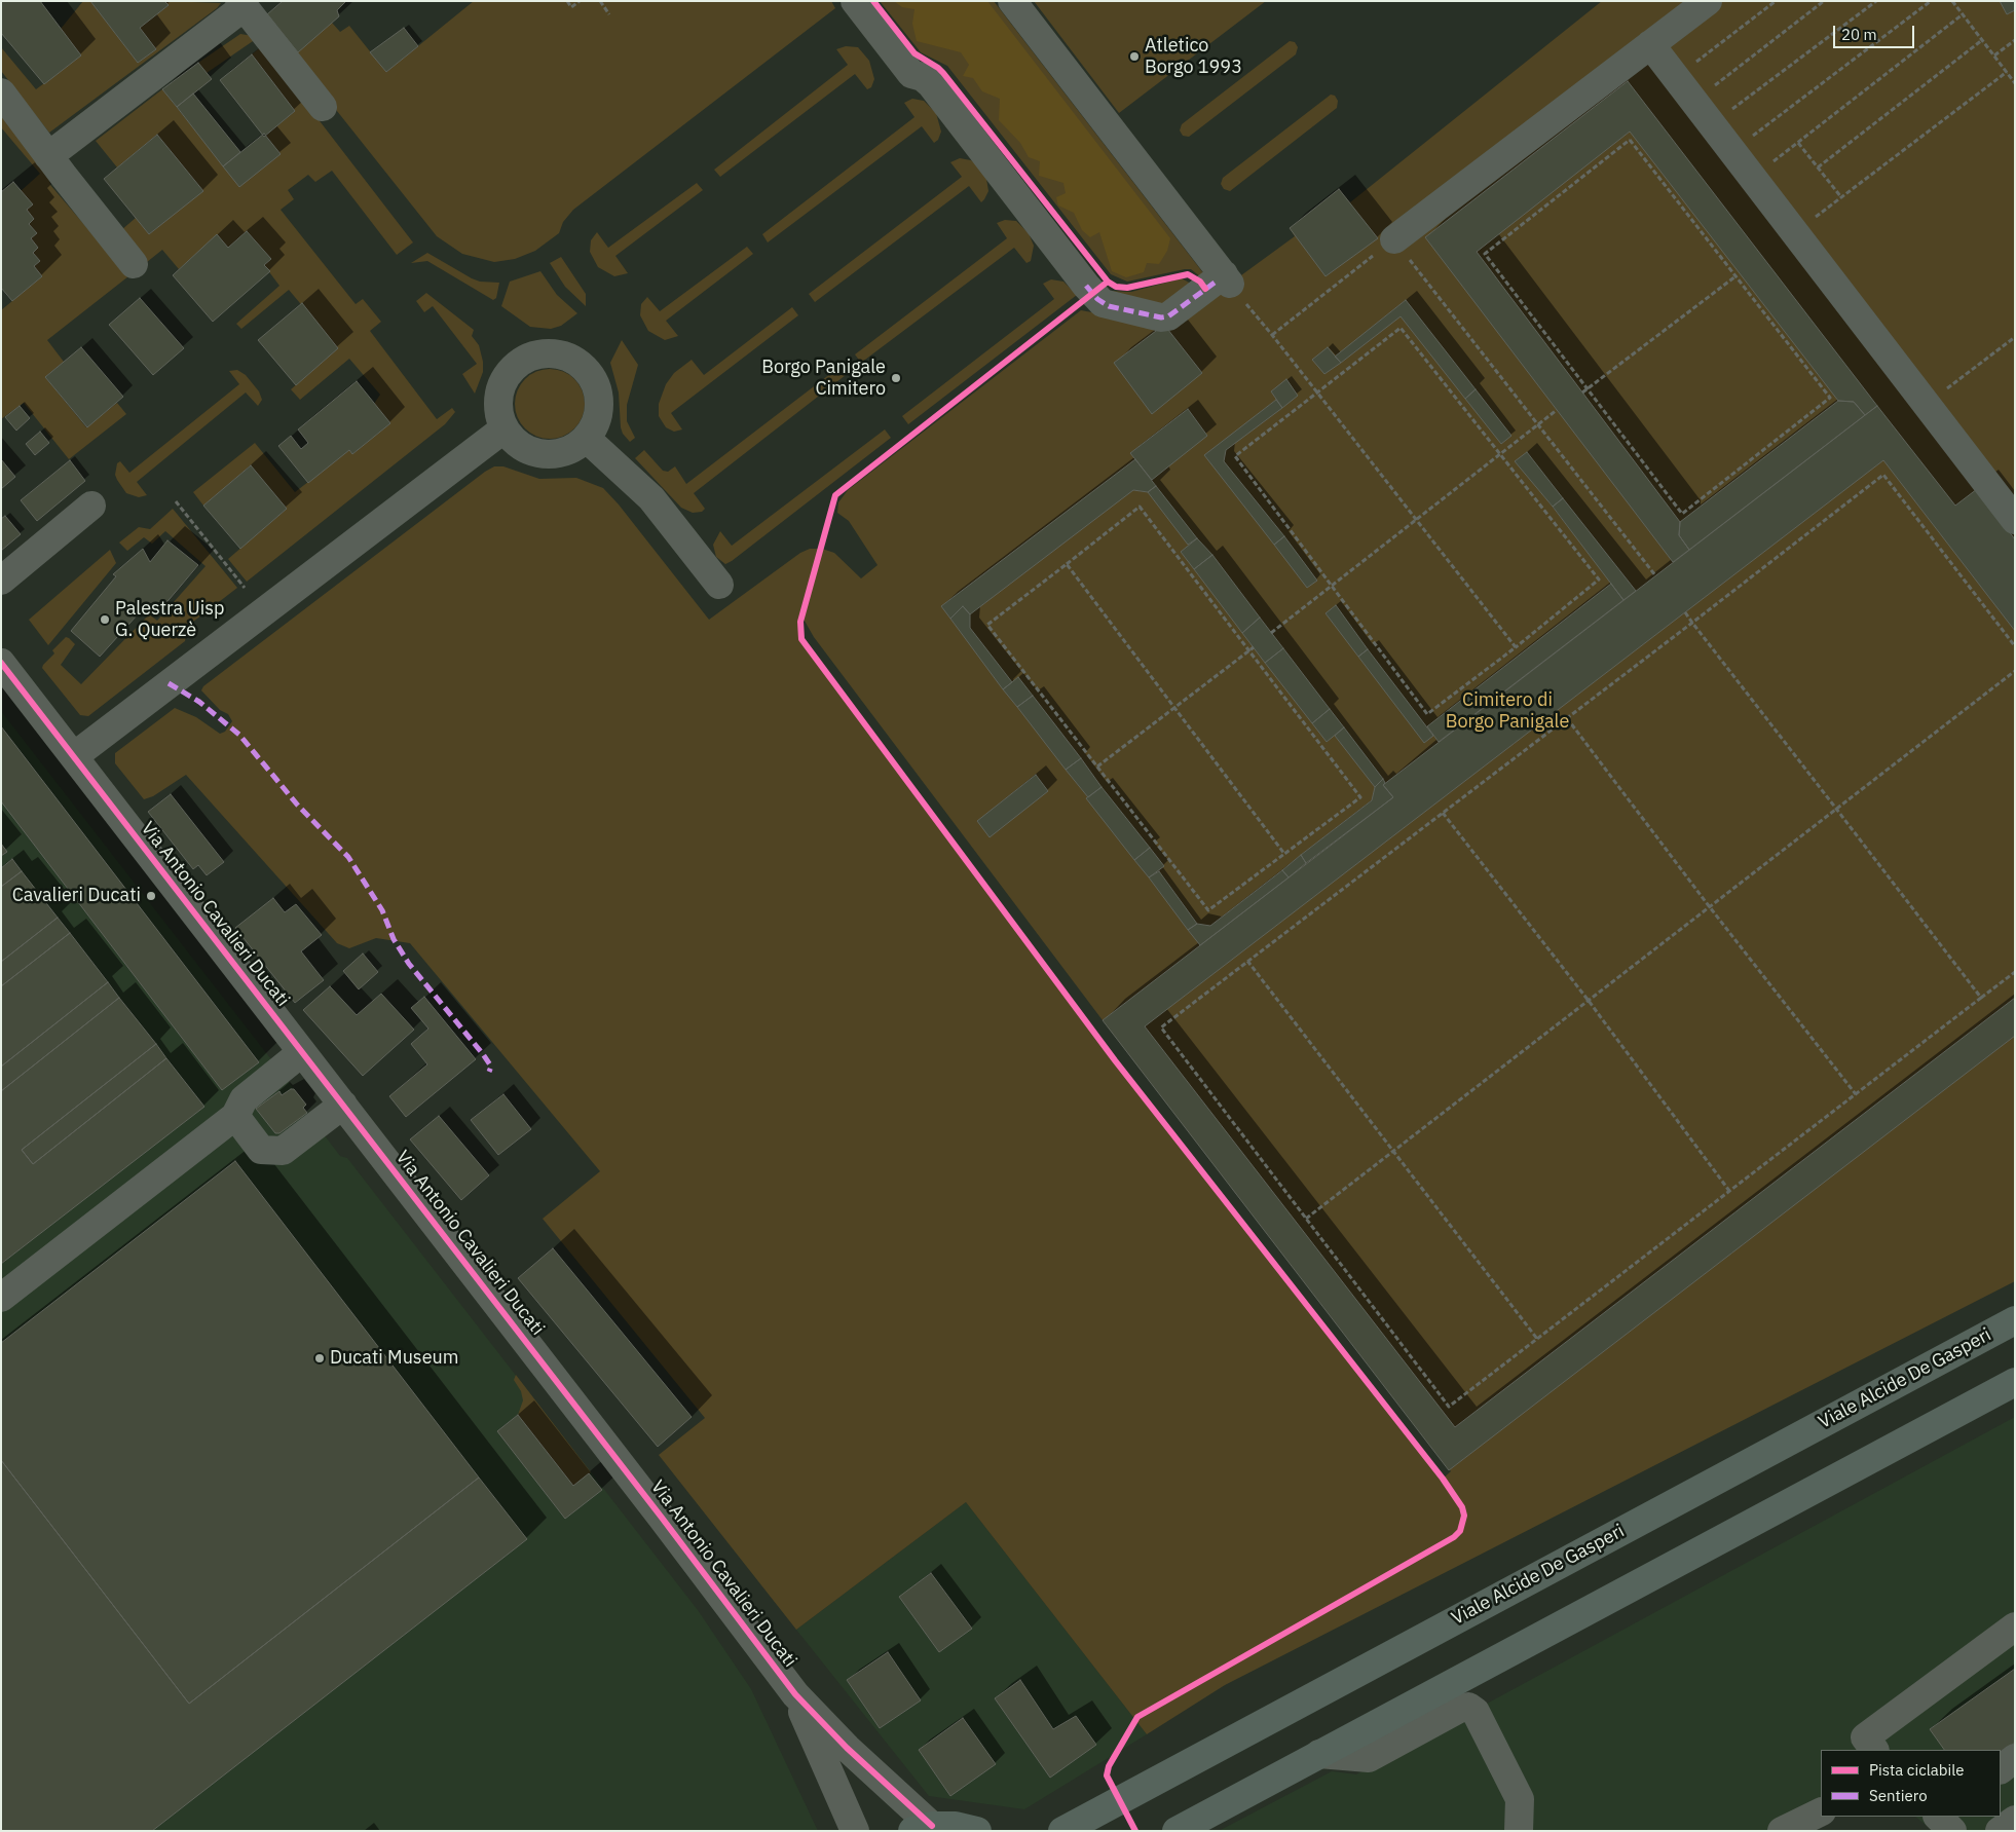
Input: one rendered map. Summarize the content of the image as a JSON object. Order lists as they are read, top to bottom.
{
  "streets": {
    "main road": ["Viale Alcide De Gasperi"],
    "street": ["Via Antonio Cavalieri Ducati"]
  },
  "parks": ["Cimitero di Borgo Panigale"],
  "places": [
    "Atletico Borgo 1993",
    "Borgo Panigale Cimitero",
    "Palestra Uisp G. Querzè",
    "Cavalieri Ducati",
    "Ducati Museum"
  ],
  "legend": ["Pista ciclabile", "Sentiero"],
  "scale_bar": "20 m"
}
